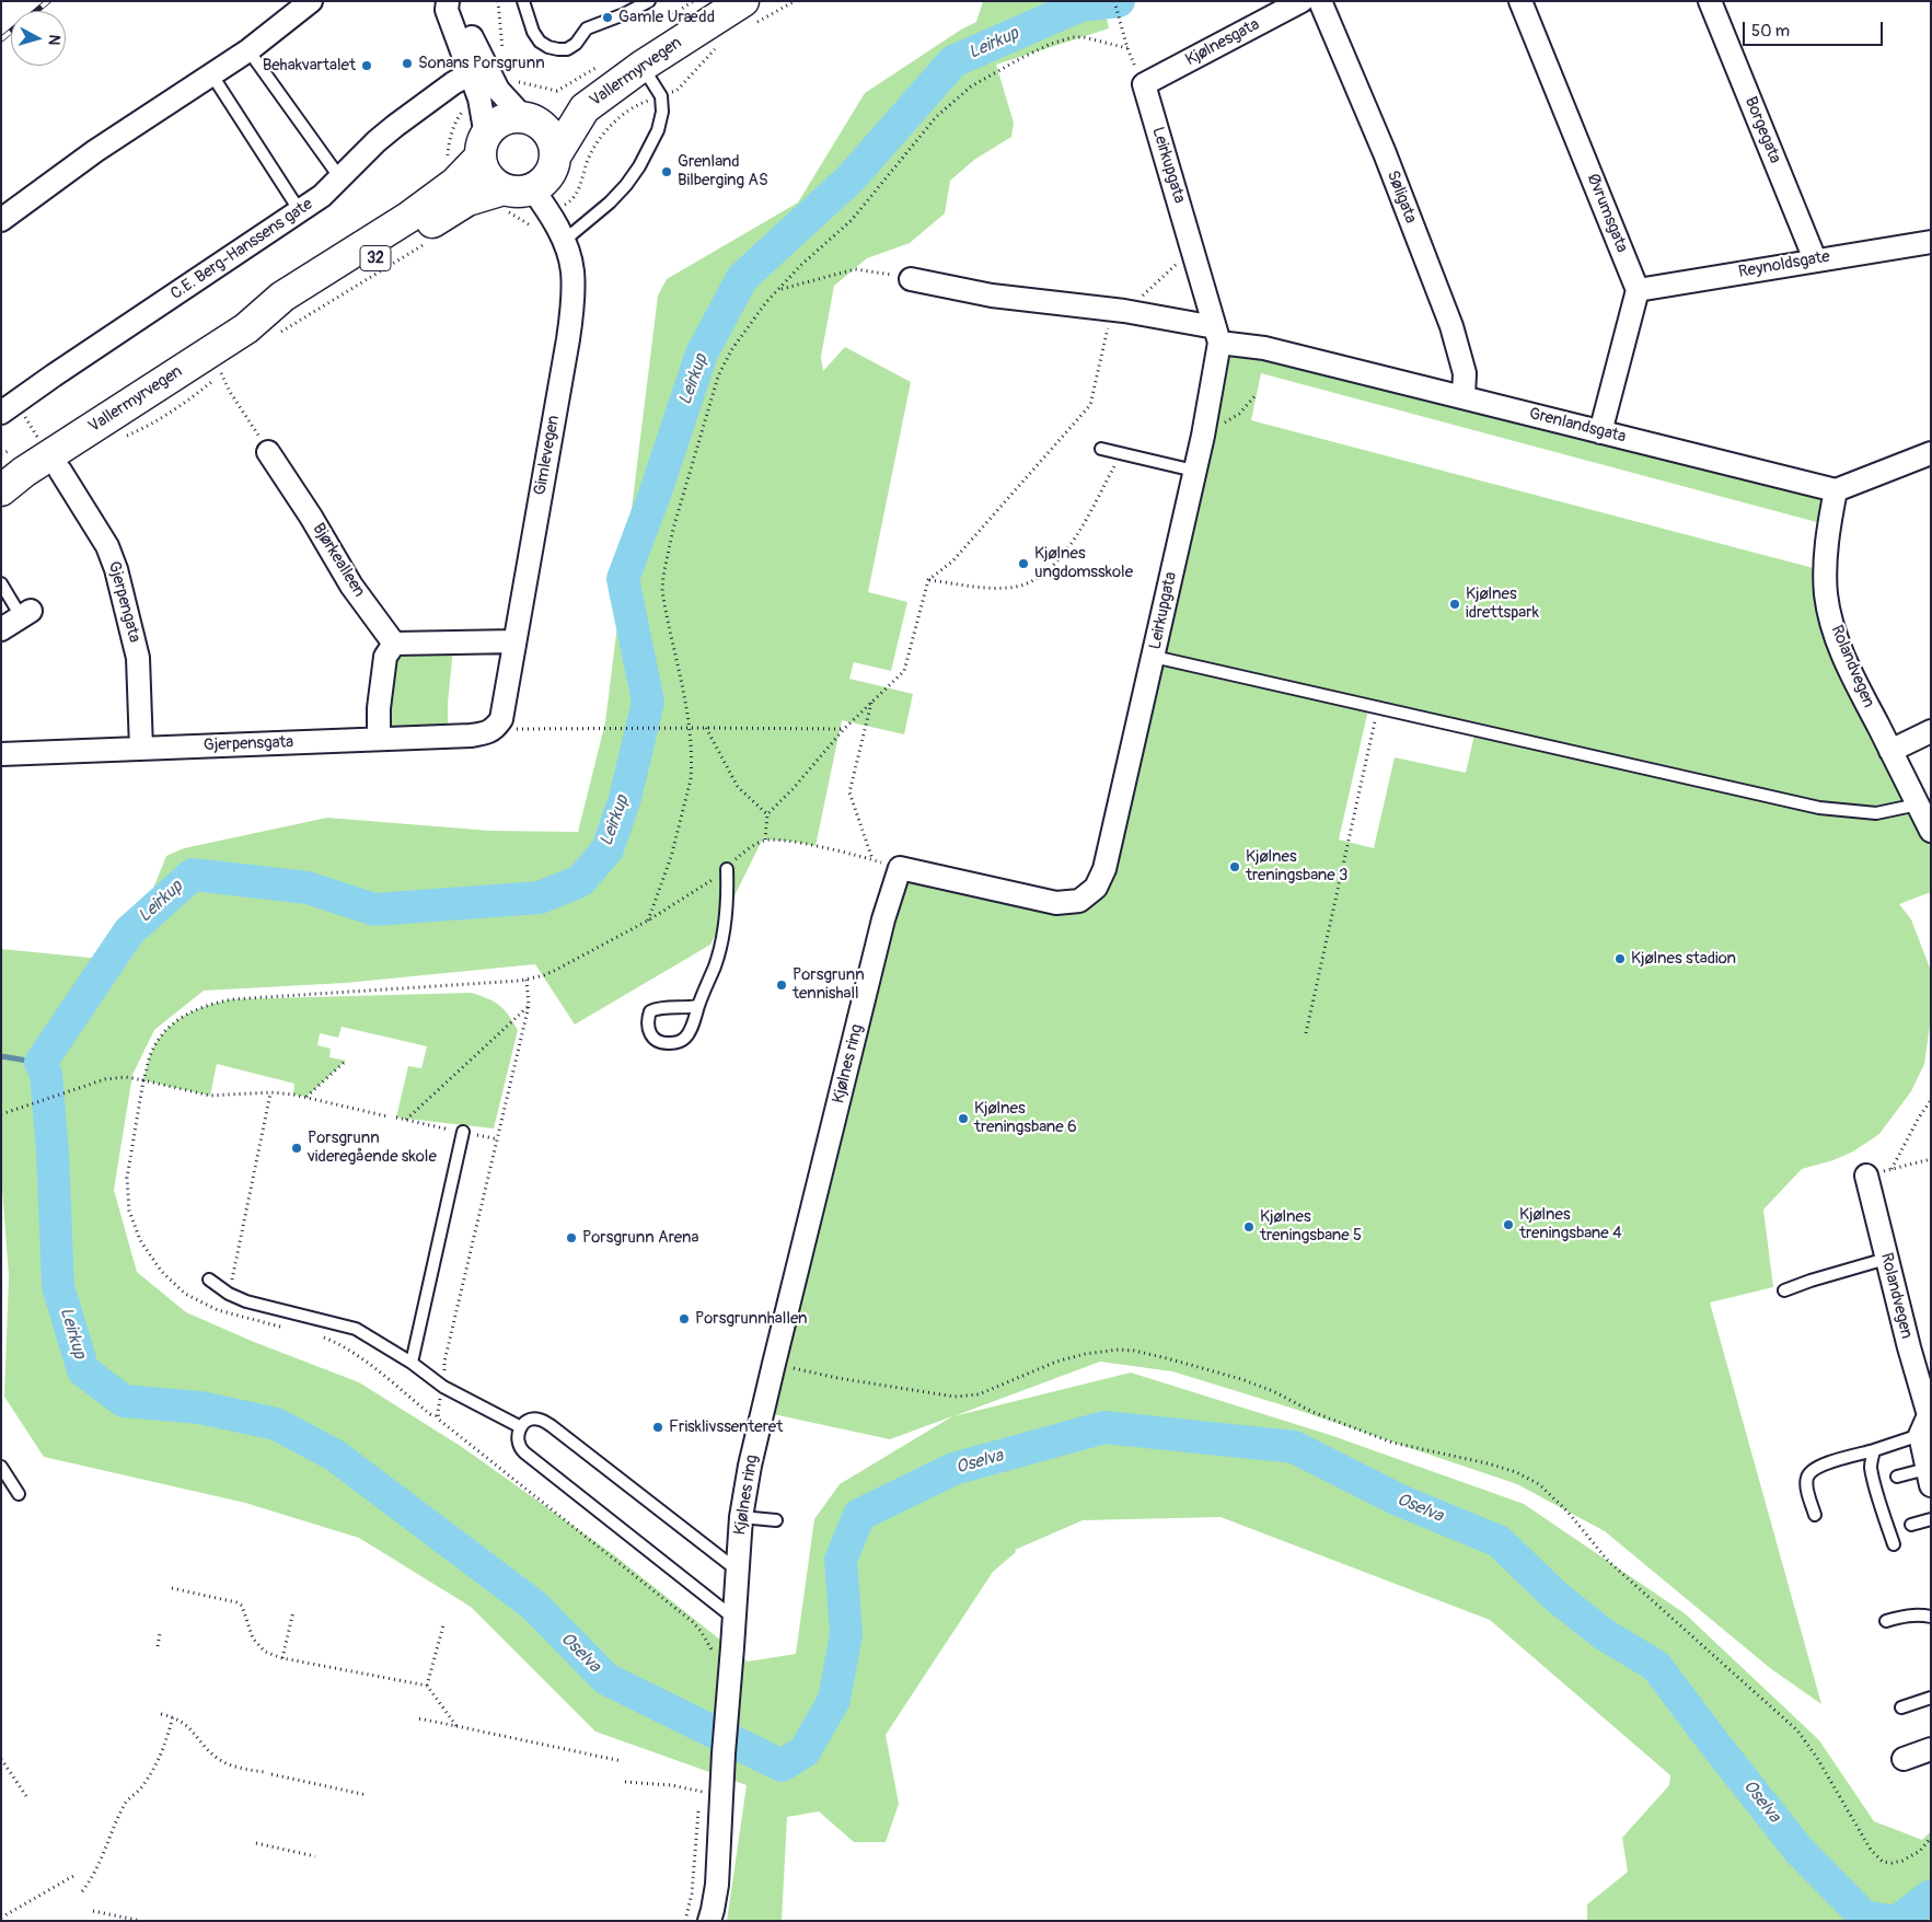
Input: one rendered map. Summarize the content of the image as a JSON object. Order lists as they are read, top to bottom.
{
  "streets": {
    "main road": ["Vallermyrvegen", "32"],
    "street": [
      "Kjølnesgata",
      "Borgegata",
      "Leirkupgata",
      "Søligata",
      "Øvrumsgata",
      "C.E. Berg-Hanssens gate",
      "Reynoldsgate",
      "Grenlandsgata",
      "Gimlevegen",
      "Bjørkealleen",
      "Gjerpengata",
      "Rolandvegen",
      "Gjerpensgata",
      "Kjølnes ring"
    ]
  },
  "crossings": [
    ["Kjølnesgata", "Leirkupgata"],
    ["Vallermyrvegen", "32"],
    ["Vallermyrvegen", "Gimlevegen"],
    ["Borgegata", "Reynoldsgate"],
    ["Leirkupgata", "Grenlandsgata"],
    ["Leirkupgata", "Kjølnes ring"],
    ["Søligata", "Grenlandsgata"],
    ["Øvrumsgata", "Reynoldsgate"],
    ["32", "Gimlevegen"],
    ["Grenlandsgata", "Rolandvegen"],
    ["Gimlevegen", "Gjerpensgata"],
    ["Gjerpengata", "Gjerpensgata"]
  ],
  "water": ["Leirkup", "Oselva"],
  "places": [
    "Gamle Urædd",
    "Sonans Porsgrunn",
    "Behakvartalet",
    "Grenland Bilberging AS",
    "Kjølnes ungdomsskole",
    "Kjølnes idrettspark",
    "Kjølnes treningsbane 3",
    "Kjølnes stadion",
    "Porsgrunn tennishall",
    "Kjølnes treningsbane 6",
    "Porsgrunn videregående skole",
    "Kjølnes treningsbane 4",
    "Kjølnes treningsbane 5",
    "Porsgrunn Arena",
    "Porsgrunnhallen",
    "Frisklivssenteret"
  ],
  "scale_bar": "50 m",
  "north": "right"
}
